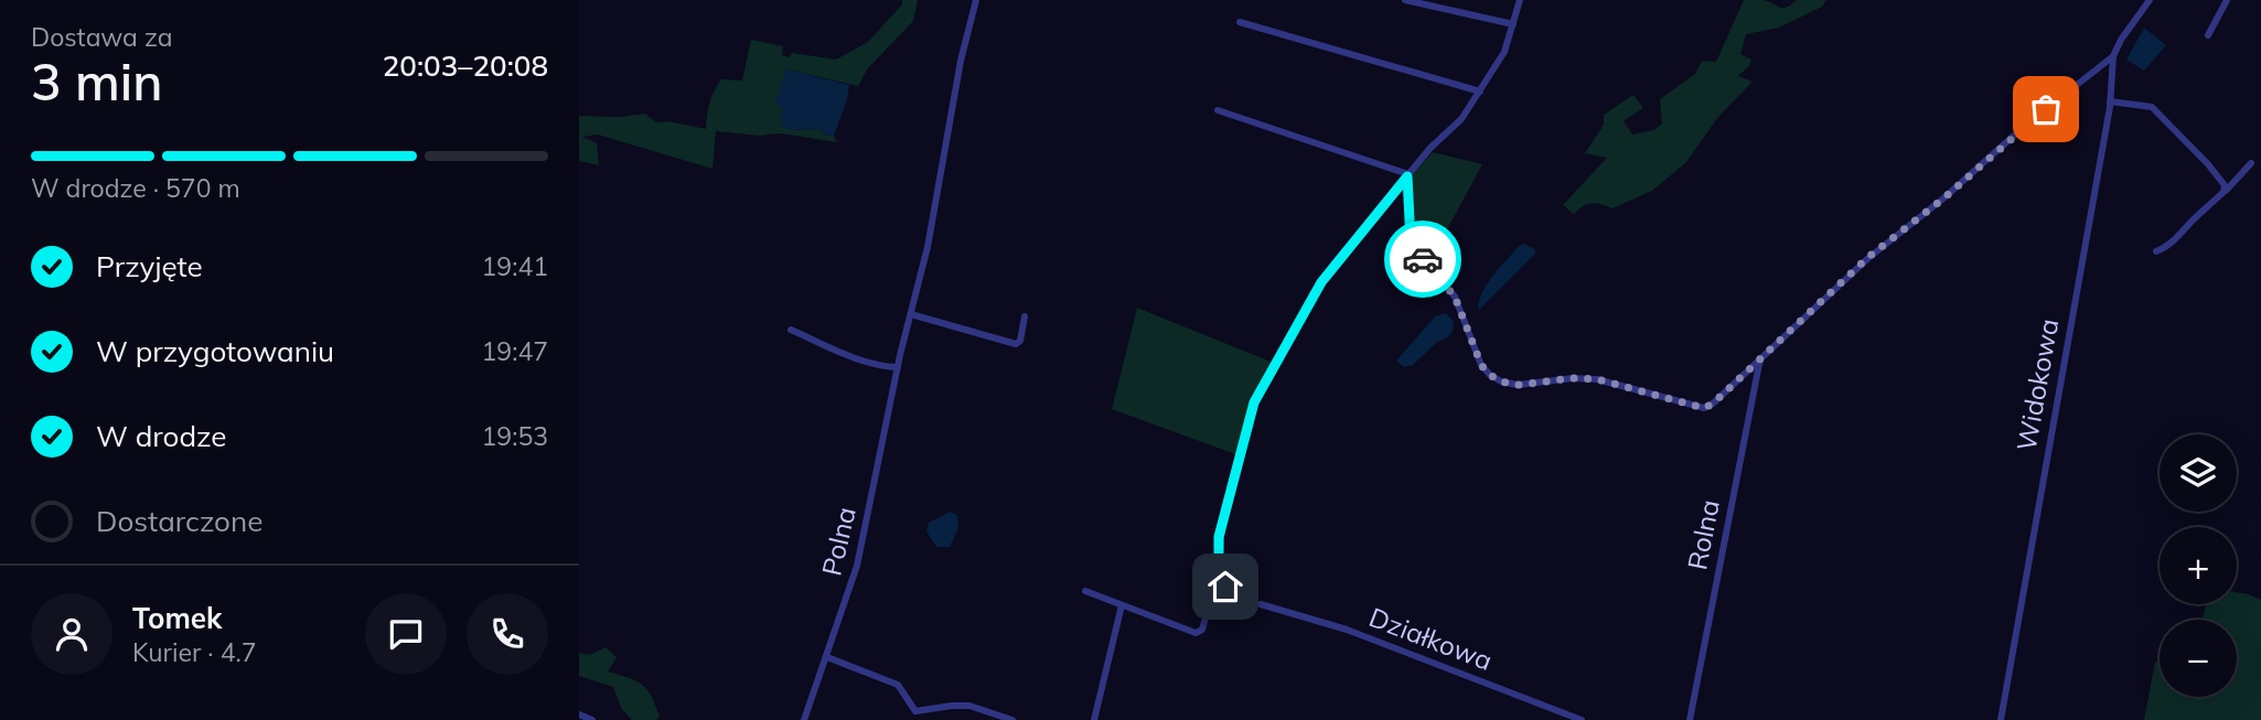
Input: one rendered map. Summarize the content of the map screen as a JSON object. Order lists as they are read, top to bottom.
{
  "streets": {
    "street": [
      "Widokowa",
      "Rolna",
      "Polna",
      "Działkowa"
    ]
  },
  "page": {
    "heading": ["3 min", "Dostawa za", "20:03–20:08"],
    "panel": ["Tomek", "Kurier · 4.7"],
    "bar": "W drodze · 570 m",
    "list": [
      ["Przyjęte", "19:41"],
      ["W przygotowaniu", "19:47"],
      ["W drodze", "19:53"],
      "Dostarczone"
    ],
    "map_buttons": ["+", "−"]
  }
}
